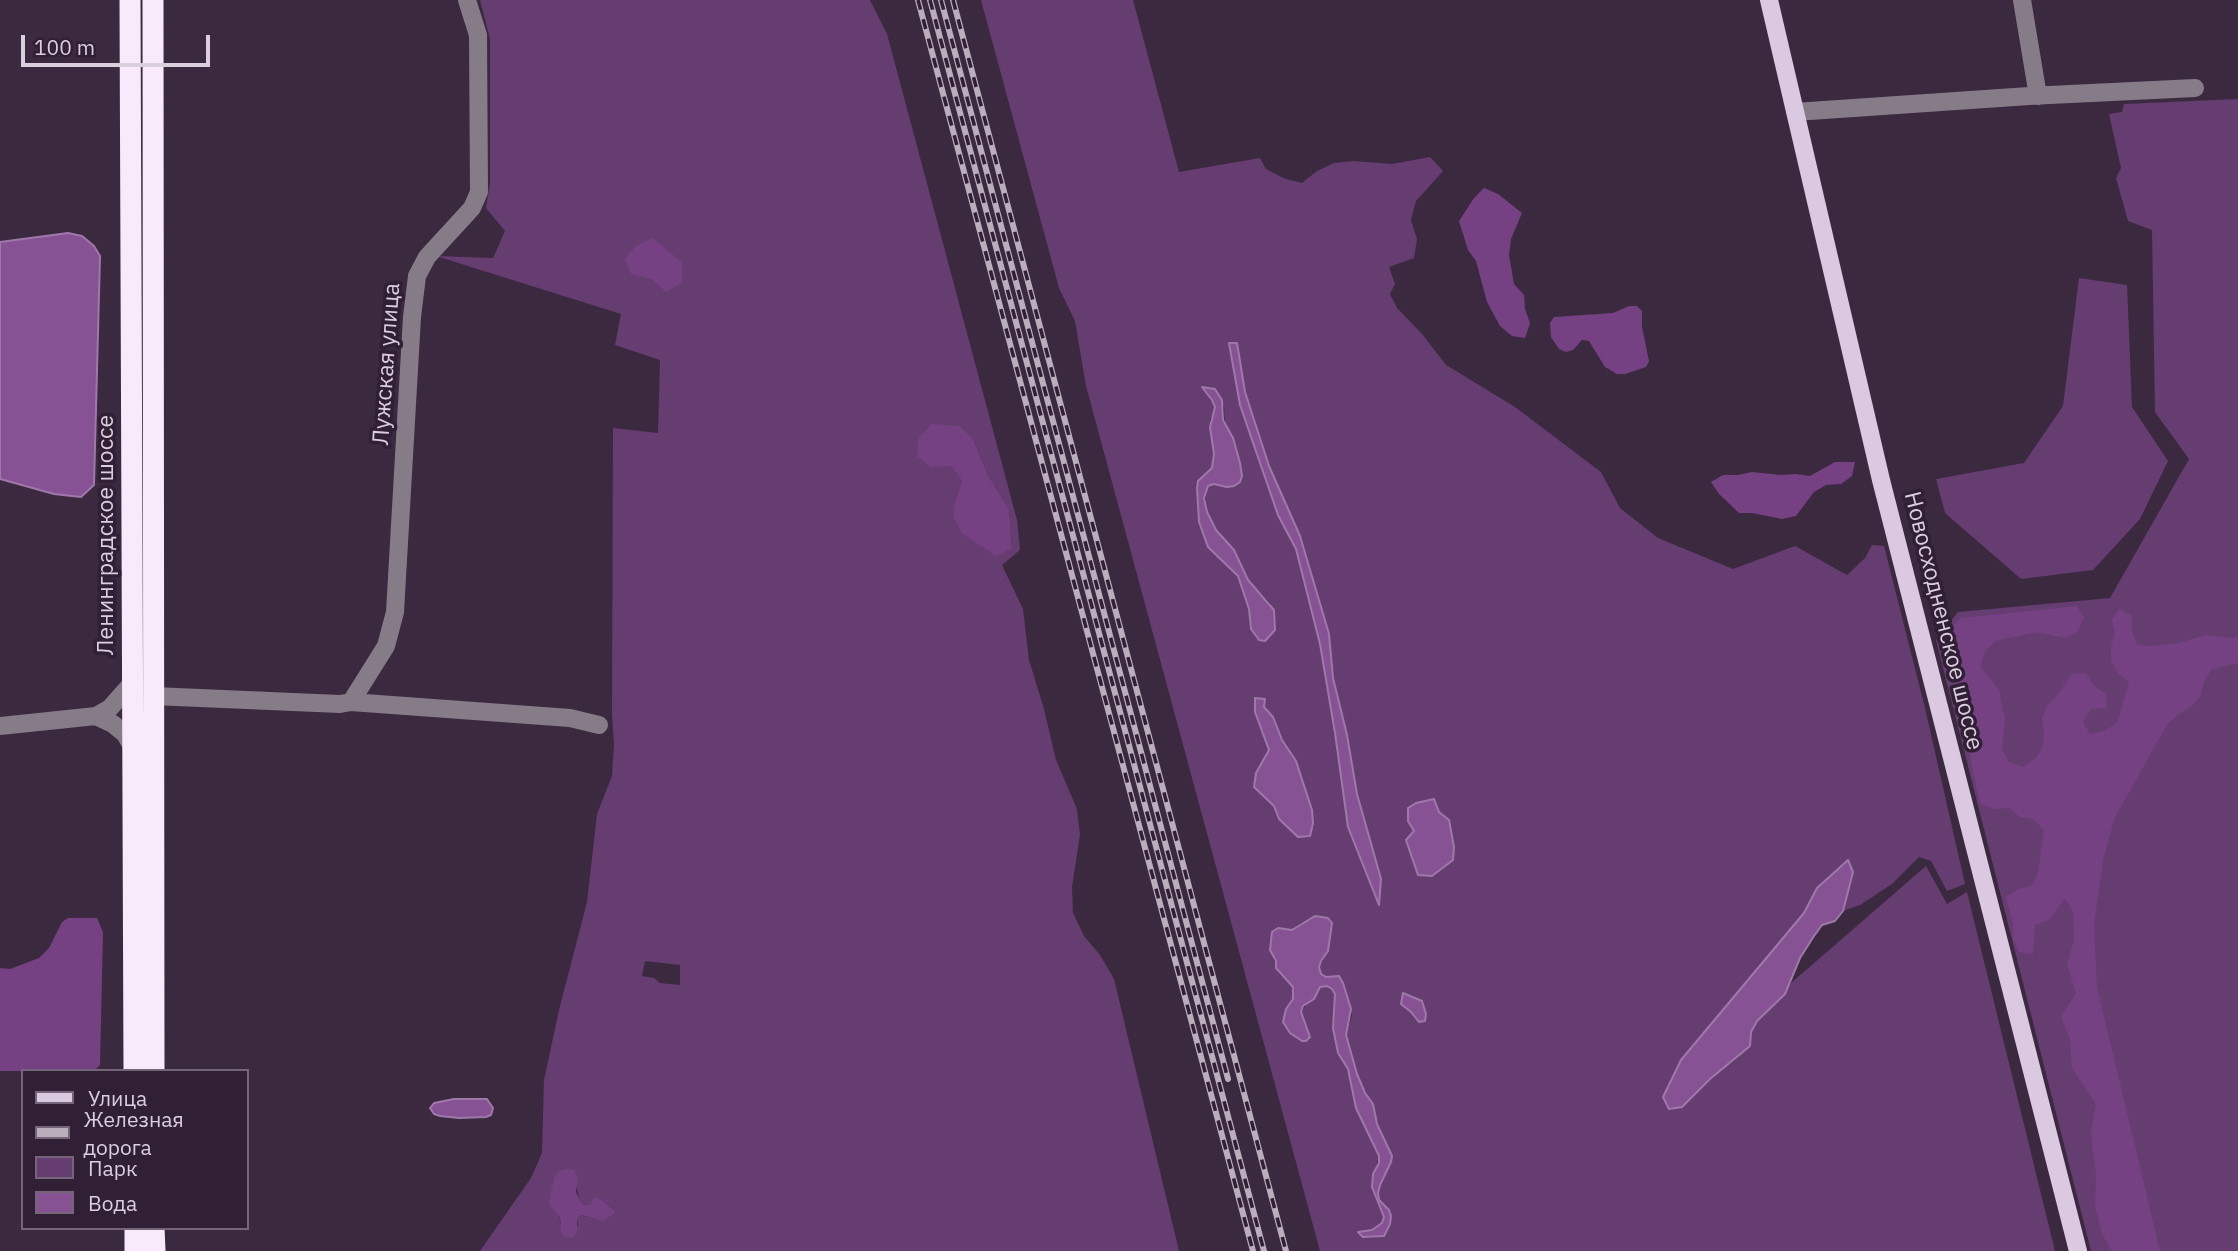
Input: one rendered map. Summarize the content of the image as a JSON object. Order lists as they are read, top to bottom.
{
  "streets": {
    "highway": ["Ленинградское шоссе"],
    "main road": ["Новосходненское шоссе"],
    "street": ["Лужская улица"]
  },
  "legend": [
    "Улица",
    "Железная дорога",
    "Парк",
    "Вода"
  ],
  "scale_bar": "100 m"
}
